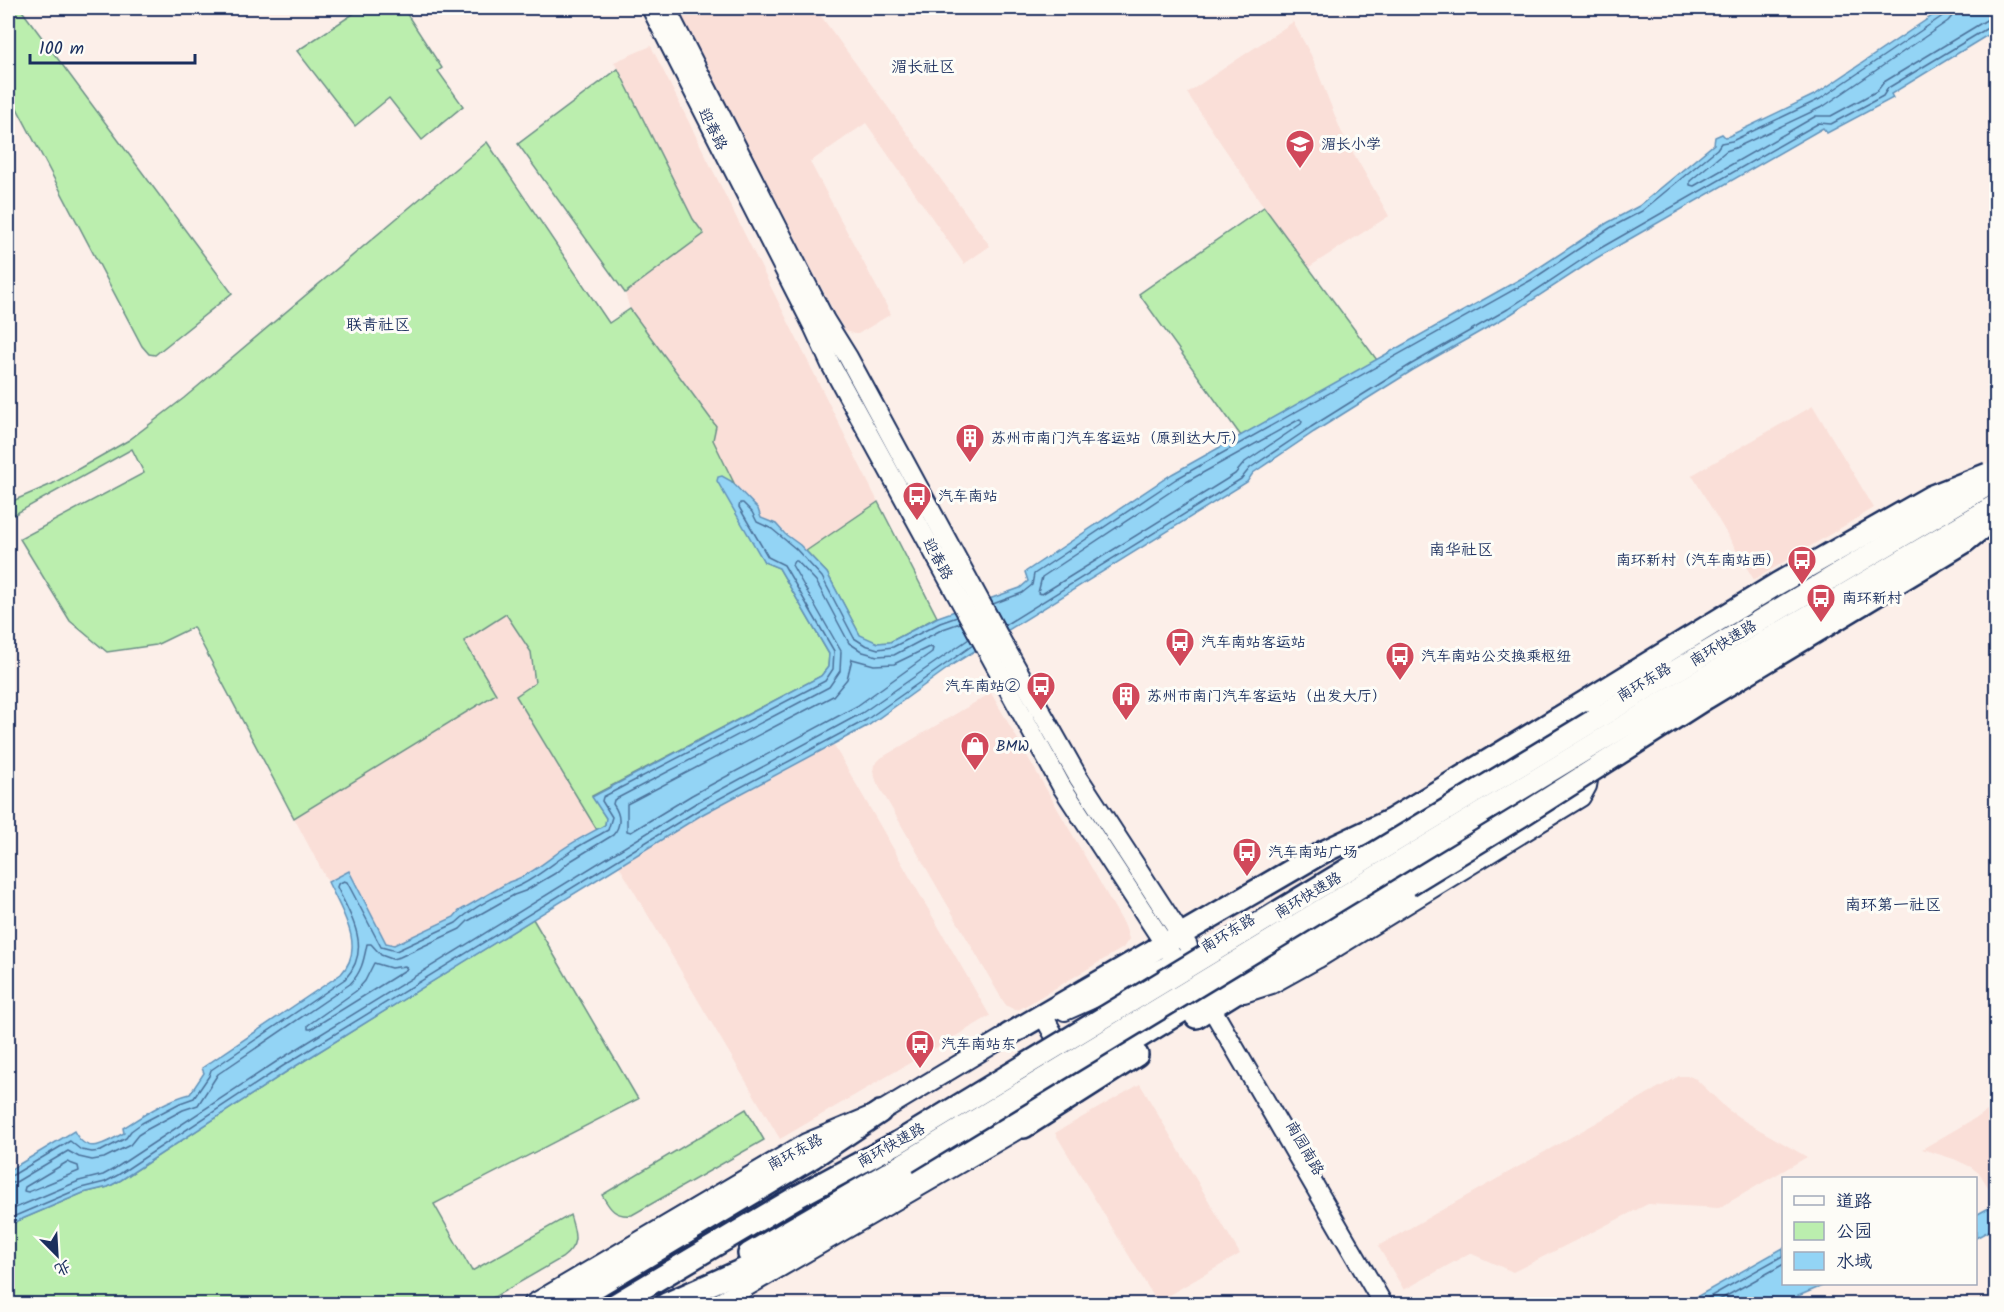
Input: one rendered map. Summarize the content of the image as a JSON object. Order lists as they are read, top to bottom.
{
  "streets": {
    "highway": ["南环快速路"],
    "main road": ["迎春路", "南环东路", "南园南路"]
  },
  "crossings": [
    ["迎春路", "南环东路"],
    ["迎春路", "南园南路"]
  ],
  "districts": [
    "湄长社区",
    "联青社区",
    "南华社区",
    "南环第一社区"
  ],
  "places": {
    "school or university": ["湄长小学"],
    "building": ["苏州市南门汽车客运站（原到达大厅）", "苏州市南门汽车客运站（出发大厅）"],
    "bus stop": [
      "汽车南站",
      "南环新村（汽车南站西）",
      "南环新村",
      "汽车南站客运站",
      "汽车南站公交换乘枢纽",
      "汽车南站②",
      "汽车南站广场",
      "汽车南站东"
    ],
    "shop": ["BMW"]
  },
  "legend": ["道路", "公园", "水域"],
  "scale_bar": "100 m",
  "north": "bottom right"
}
